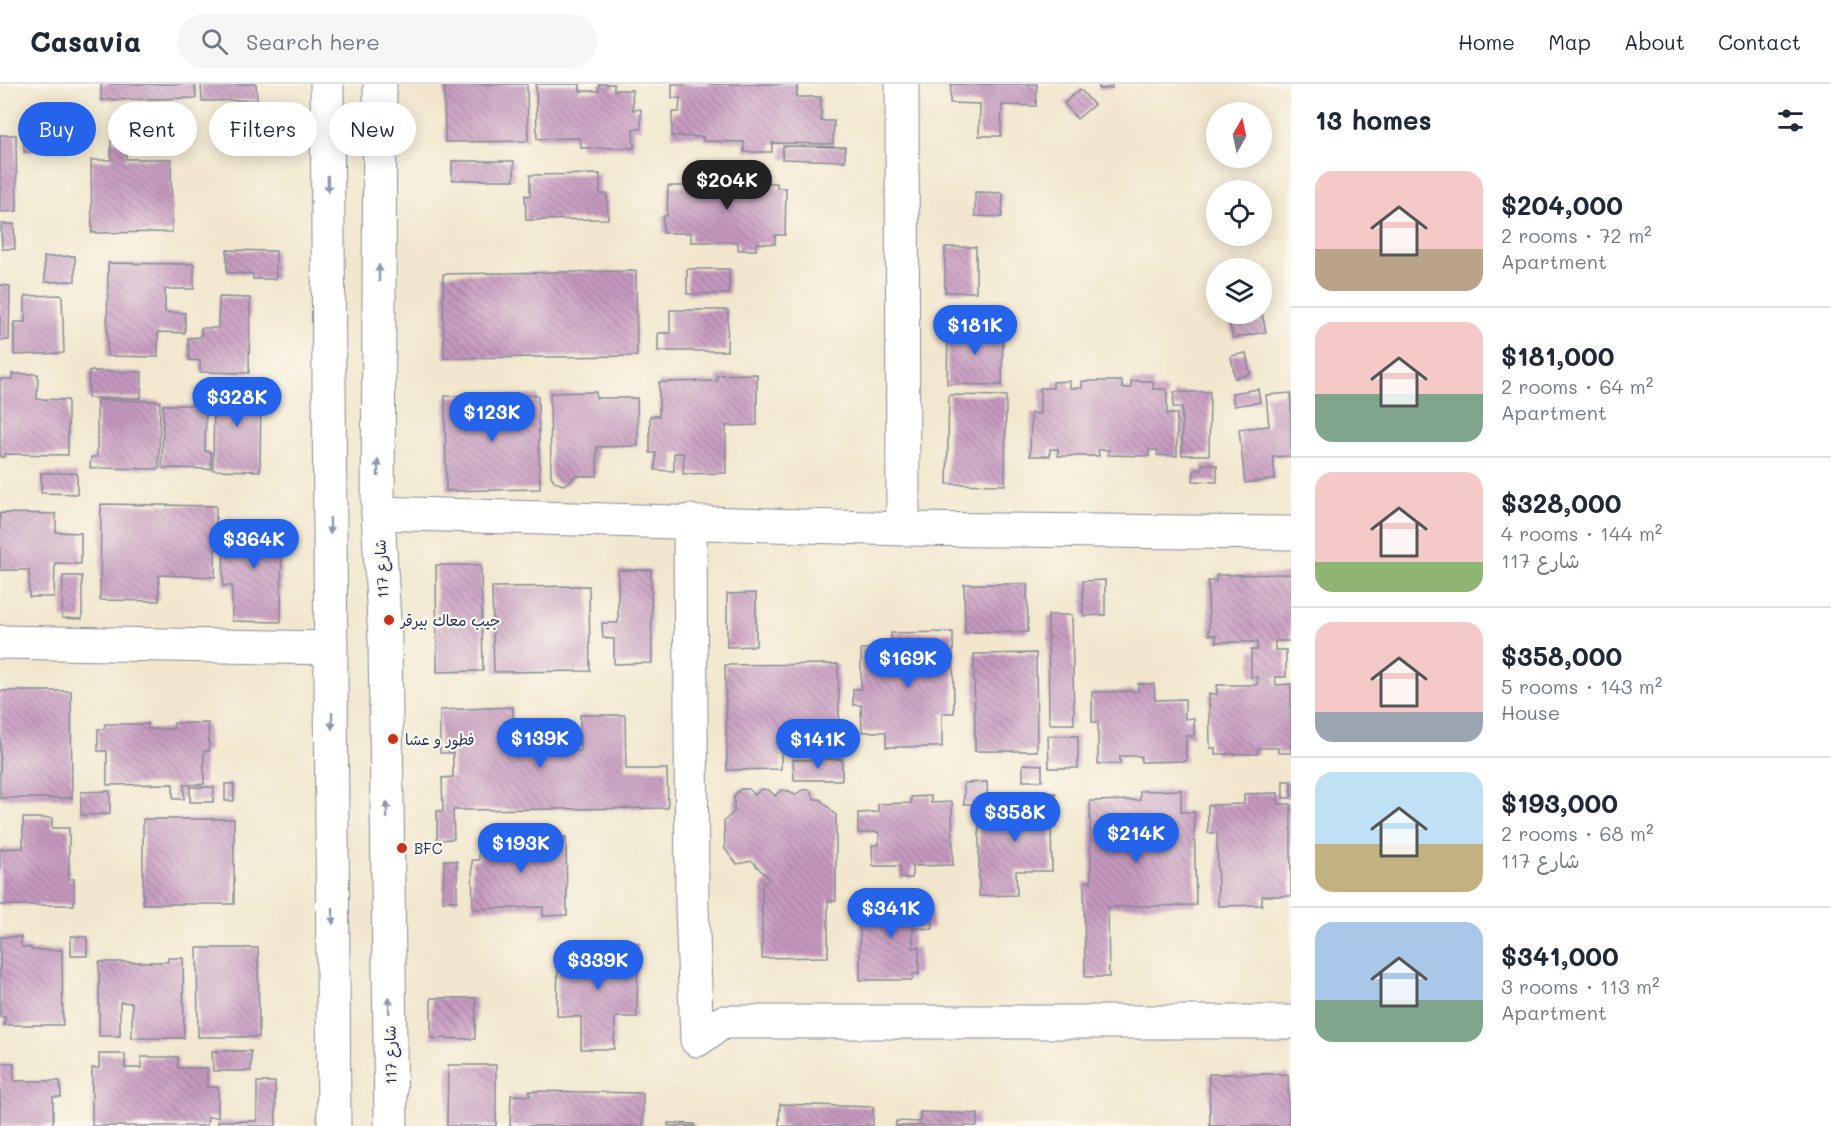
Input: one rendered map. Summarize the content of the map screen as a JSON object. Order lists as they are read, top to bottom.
{
  "streets": {
    "street": ["شارع 117"]
  },
  "places": ["جيب معاك بيرقر", "فطور و عشا", "BFC"],
  "north": "top",
  "page": {
    "header": "Casavia",
    "search": "Search here",
    "nav": [
      "Home",
      "Map",
      "About",
      "Contact"
    ],
    "heading": "13 homes",
    "chip": [
      "Buy",
      "Rent",
      "Filters",
      "New"
    ],
    "list": [
      {
        "name": "$204,000",
        "note": "2 rooms · 72 m² · Apartment"
      },
      {
        "name": "$181,000",
        "note": "2 rooms · 64 m² · Apartment"
      },
      {
        "name": "$328,000",
        "note": "4 rooms · 144 m² · شارع 117"
      },
      {
        "name": "$358,000",
        "note": "5 rooms · 143 m² · House"
      },
      {
        "name": "$193,000",
        "note": "2 rooms · 68 m² · شارع 117"
      },
      {
        "name": "$341,000",
        "note": "3 rooms · 113 m² · Apartment"
      }
    ],
    "price": [
      "$204K",
      "$181K",
      "$328K",
      "$123K",
      "$364K",
      "$169K",
      "$139K",
      "$141K",
      "$358K",
      "$214K",
      "$193K",
      "$341K",
      "$339K"
    ]
  }
}
